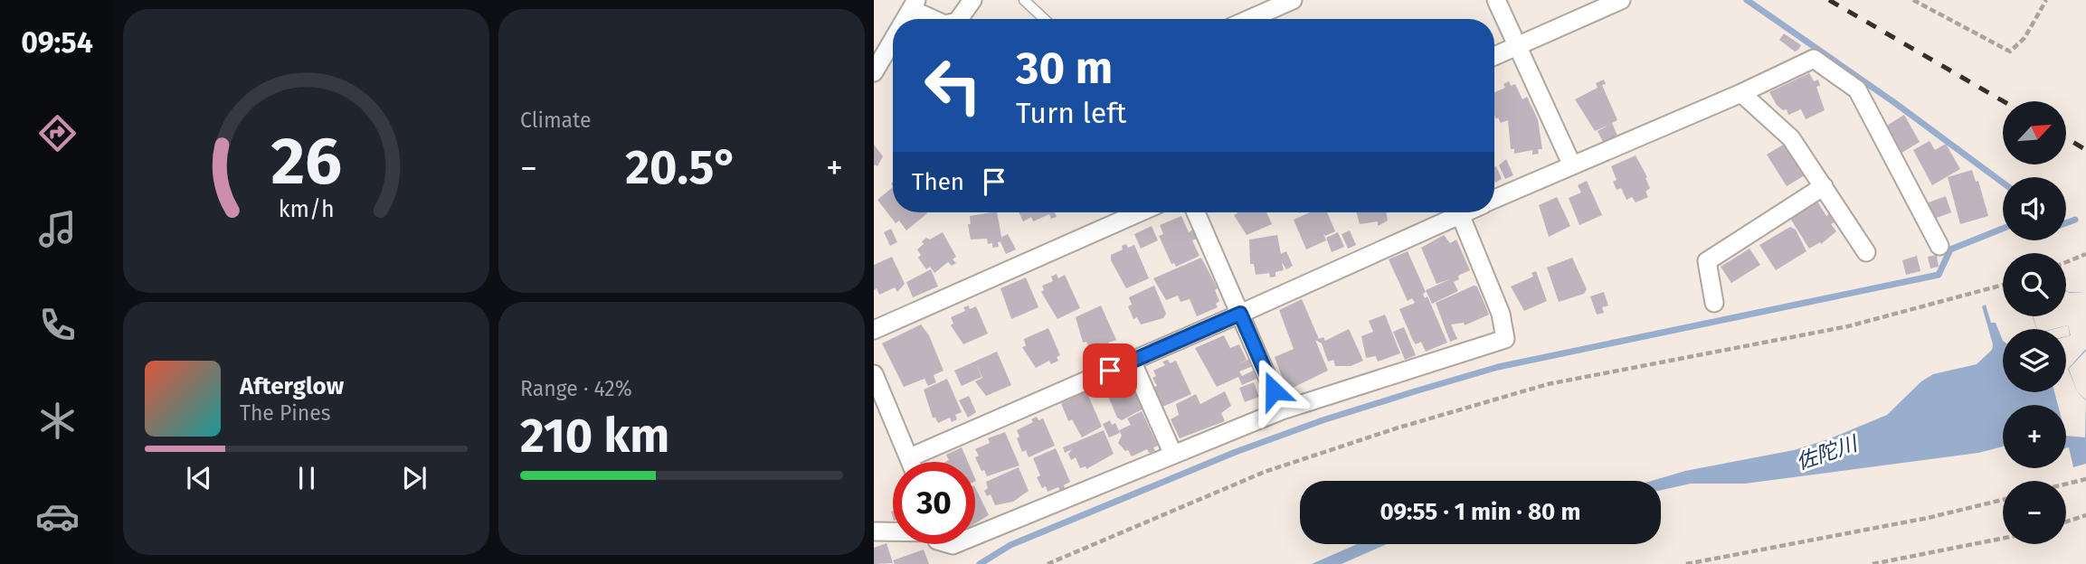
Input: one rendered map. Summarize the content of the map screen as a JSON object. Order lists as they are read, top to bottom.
{
  "water": ["佐陀川"],
  "north": "top right",
  "page": {
    "tabs": "09:54",
    "tile": [
      "Climate",
      ["Range · 42%", "210 km"]
    ],
    "turn": ["30 m", "Turn left"],
    "map_buttons": ["+", "−"],
    "heat": ["−", "20.5°", "+"],
    "then": "Then",
    "song": ["Afterglow", "The Pines"],
    "limit": "30",
    "trip": "09:55 · 1 min · 80 m",
    "gauge": ["26", "km/h"]
  }
}
